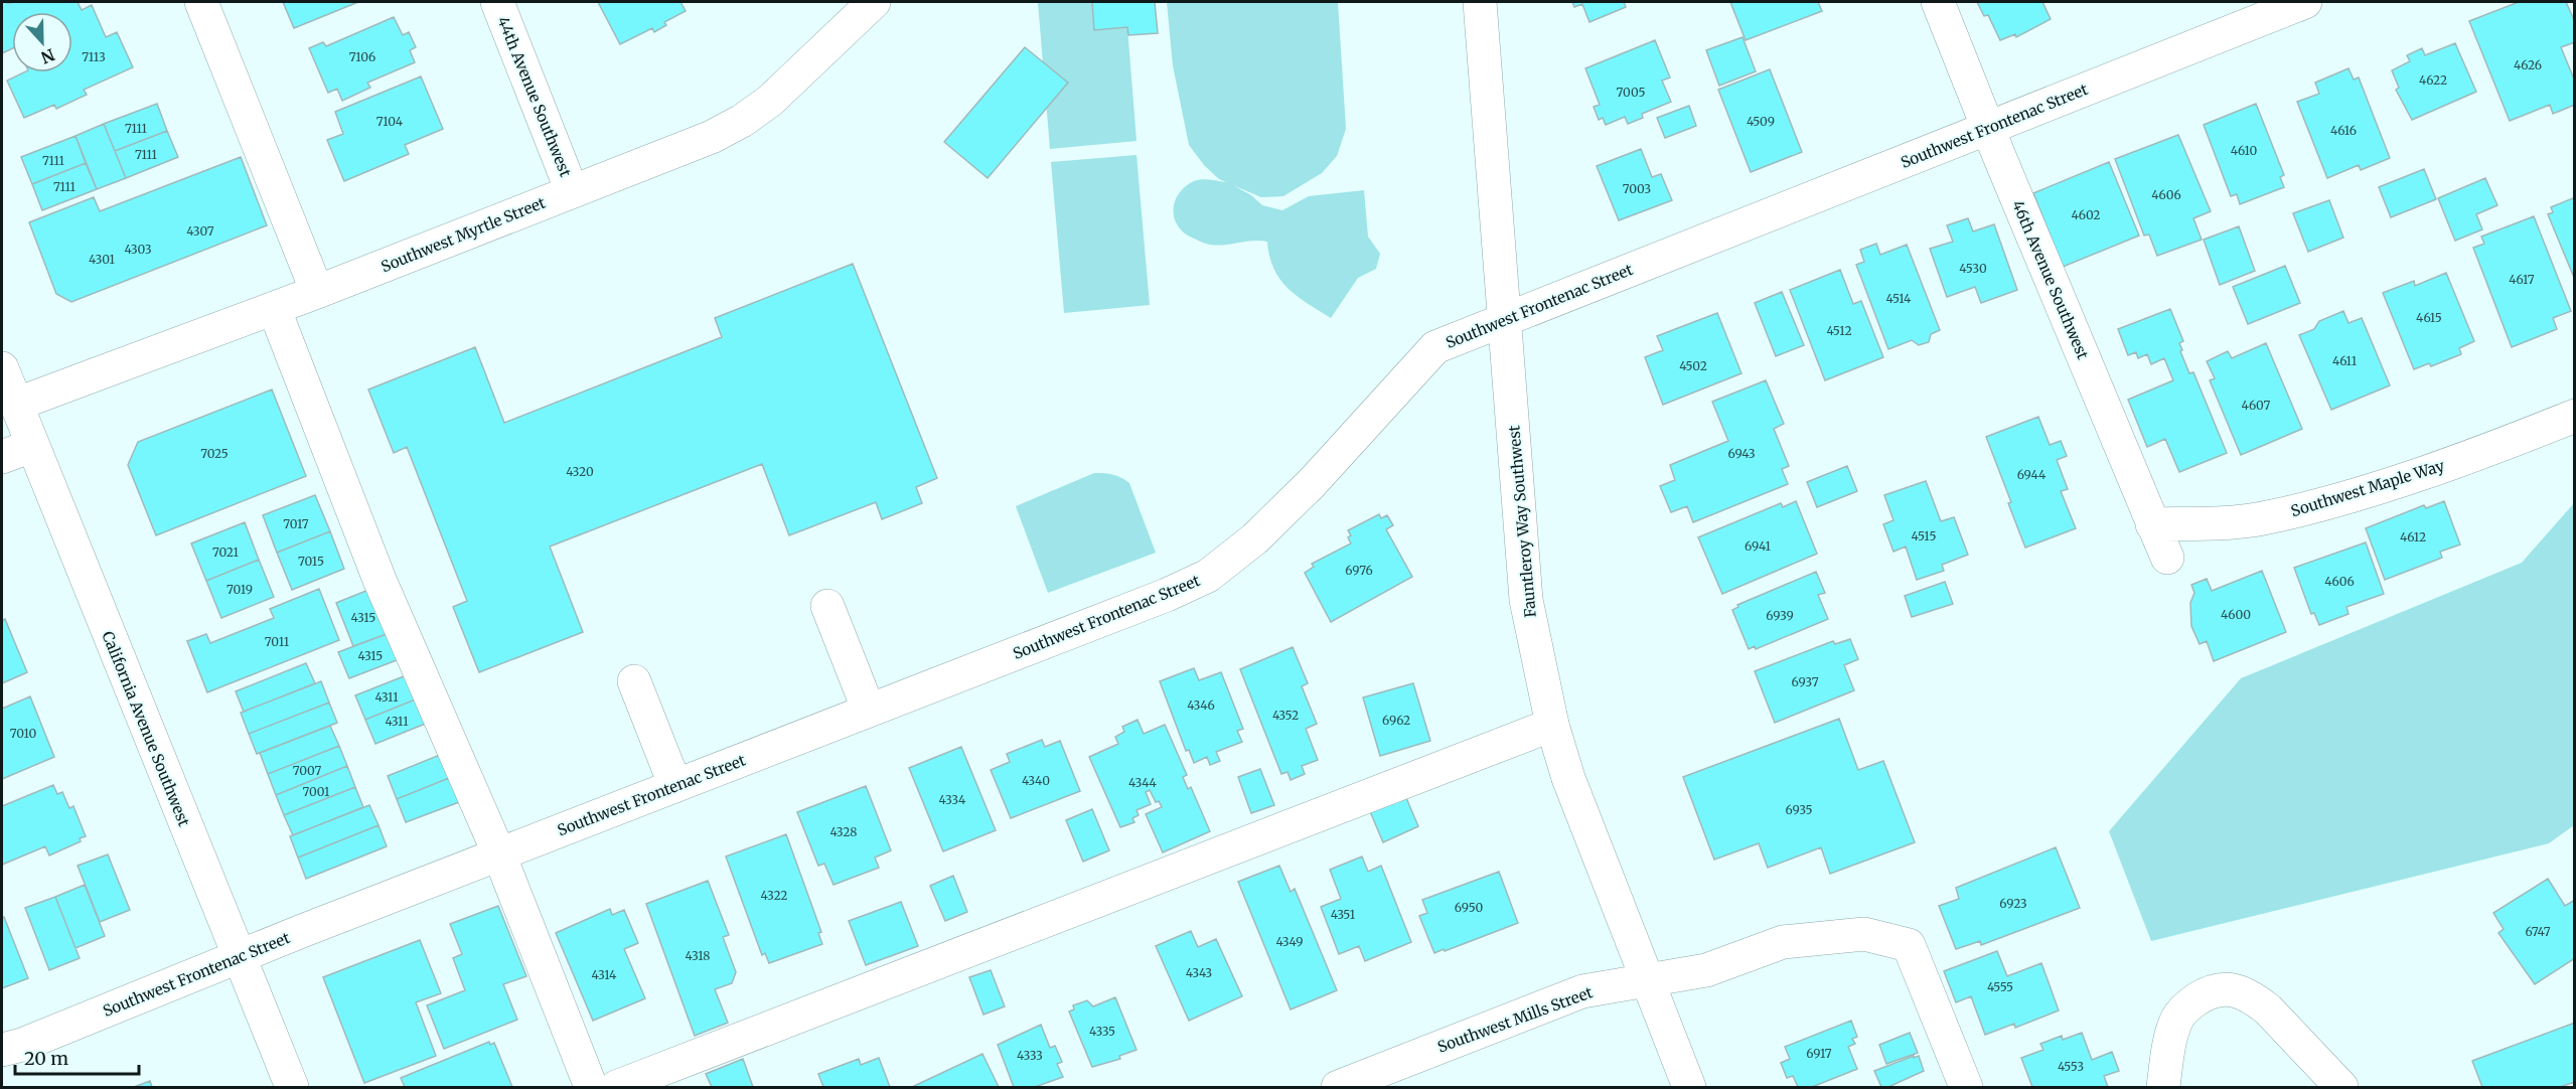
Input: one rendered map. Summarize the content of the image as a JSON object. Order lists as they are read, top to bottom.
{
  "streets": {
    "street": [
      "44th Avenue Southwest",
      "Southwest Frontenac Street",
      "Southwest Myrtle Street",
      "46th Avenue Southwest",
      "Southwest Maple Way",
      "Fauntleroy Way Southwest",
      "California Avenue Southwest",
      "Southwest Mills Street"
    ]
  },
  "crossings": [
    ["44th Avenue Southwest", "Southwest Myrtle Street"],
    ["Southwest Frontenac Street", "46th Avenue Southwest"],
    ["Southwest Frontenac Street", "Fauntleroy Way Southwest"],
    ["Southwest Frontenac Street", "California Avenue Southwest"],
    ["Southwest Myrtle Street", "California Avenue Southwest"],
    ["46th Avenue Southwest", "Southwest Maple Way"],
    ["Fauntleroy Way Southwest", "Southwest Mills Street"]
  ],
  "house_numbers": [
    "7113",
    "7106",
    "4626",
    "4622",
    "7005",
    "7104",
    "4509",
    "7111",
    "4616",
    "4610",
    "7111",
    "7111",
    "7111",
    "7003",
    "4606",
    "4602",
    "4307",
    "4303",
    "4301",
    "4530",
    "4617",
    "4514",
    "4615",
    "4512",
    "4611",
    "4502",
    "4607",
    "7025",
    "6943",
    "4320",
    "6944",
    "7017",
    "4515",
    "4612",
    "6941",
    "7021",
    "7015",
    "6976",
    "4606",
    "7019",
    "4600",
    "6939",
    "4315",
    "7011",
    "4315",
    "6937",
    "4311",
    "4346",
    "4352",
    "6962",
    "4311",
    "7010",
    "7007",
    "4340",
    "4344",
    "7001",
    "4334",
    "6935",
    "4328",
    "4322",
    "6923",
    "6950",
    "4351",
    "6747",
    "4349",
    "4318",
    "4343",
    "4314",
    "4555",
    "4335",
    "6917",
    "4333",
    "4553"
  ],
  "scale_bar": "20 m",
  "north": "bottom"
}
